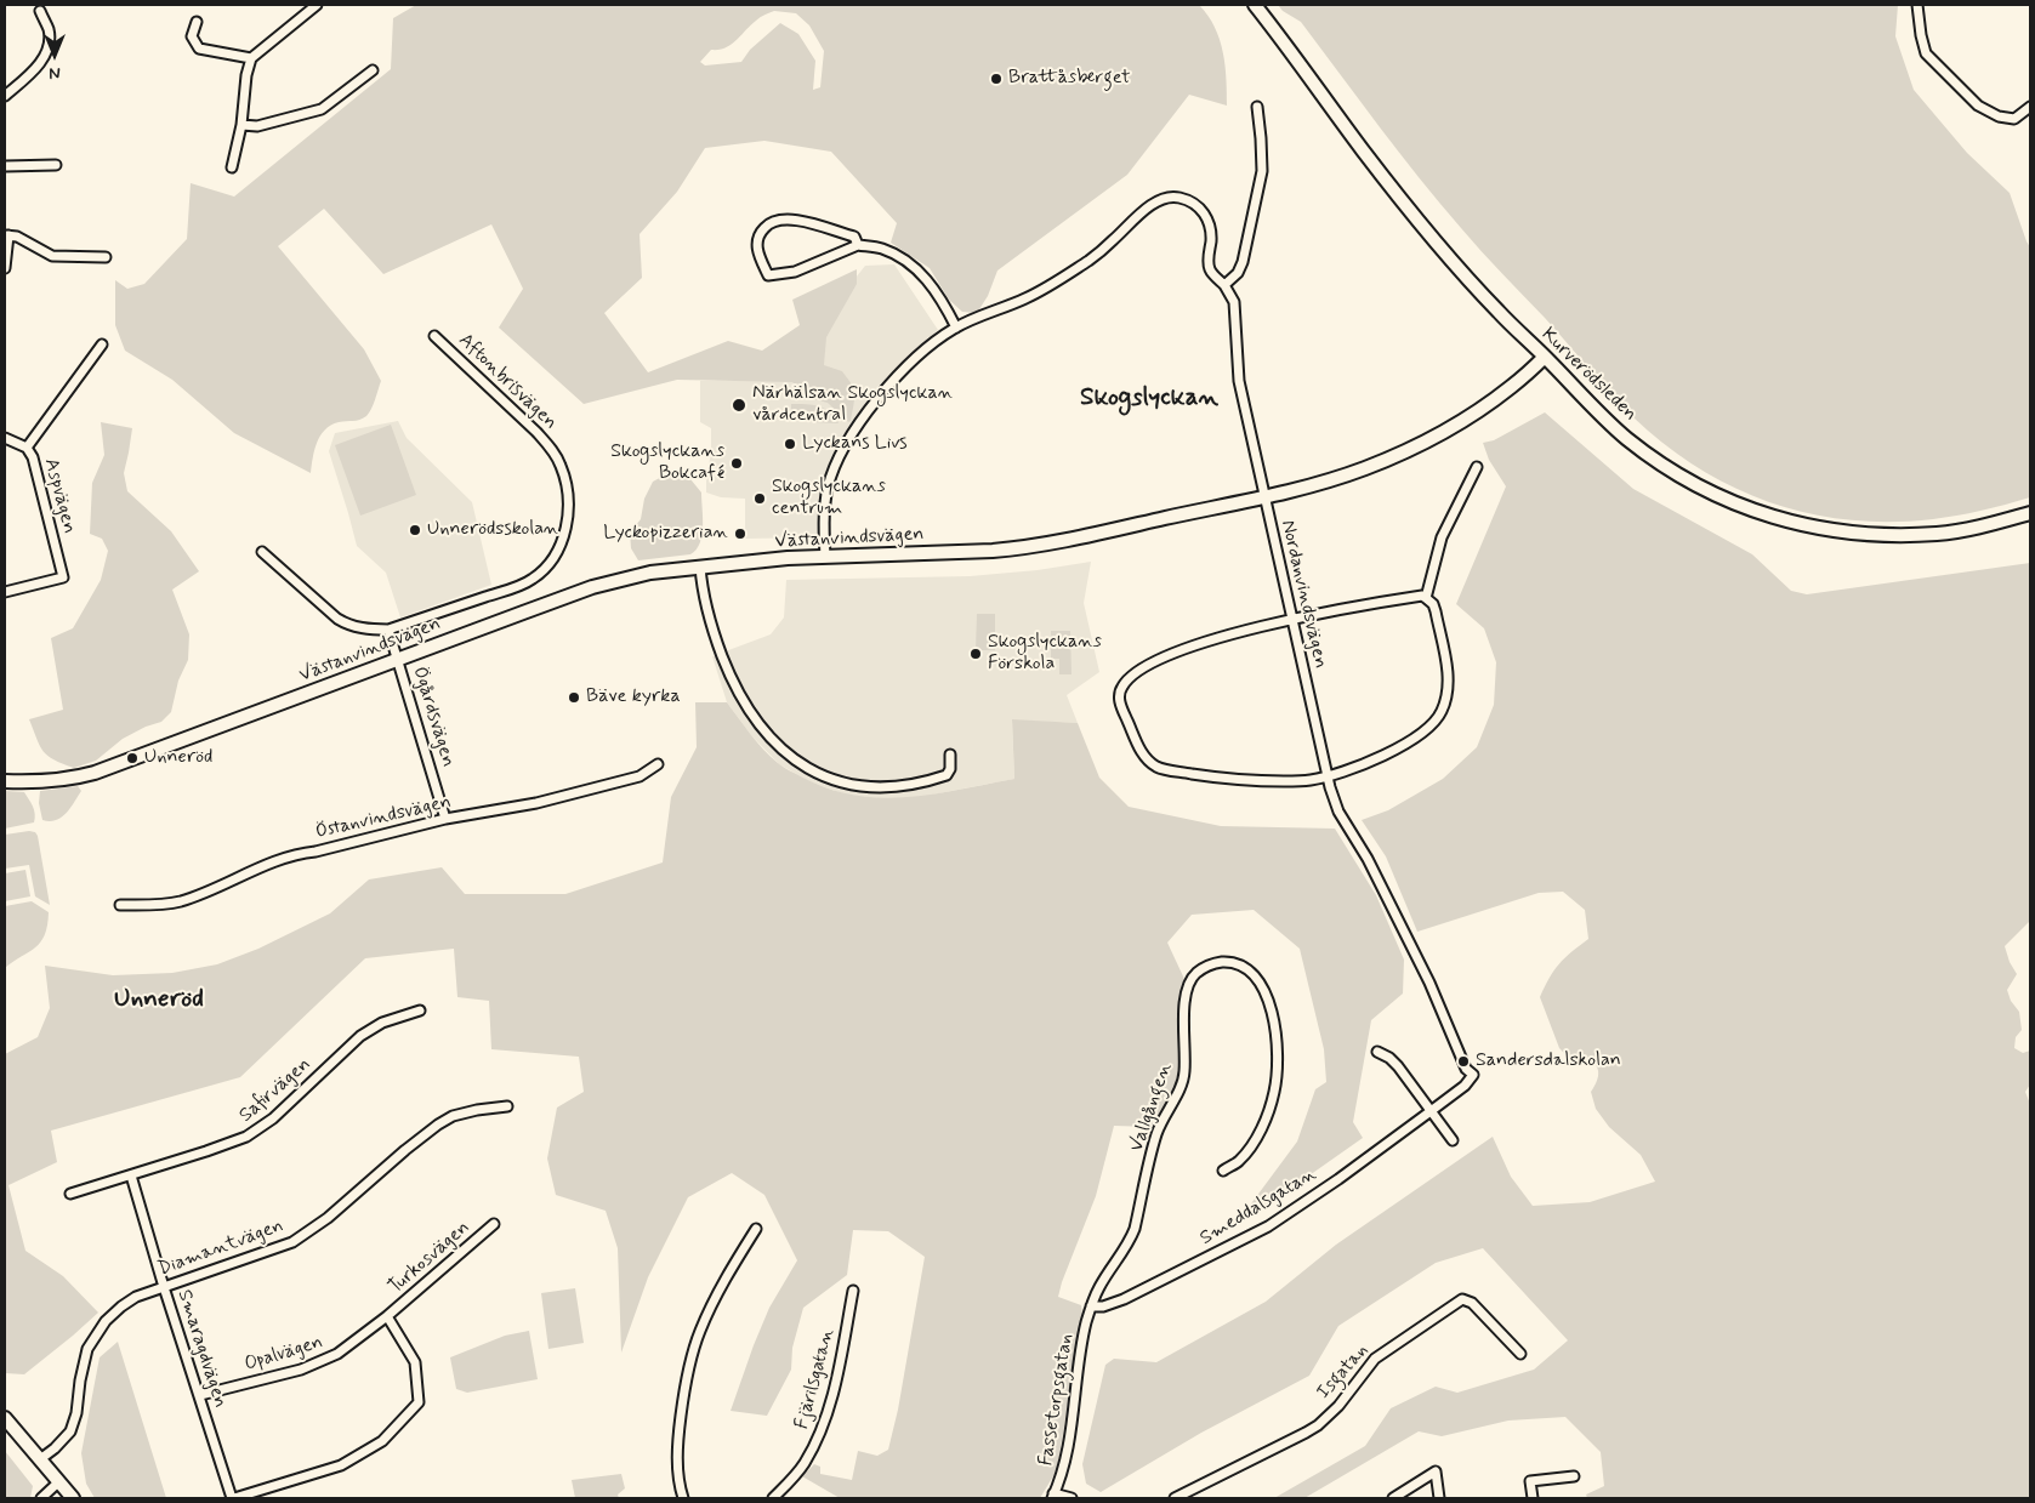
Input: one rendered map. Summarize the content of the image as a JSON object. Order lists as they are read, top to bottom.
{
  "streets": {
    "street": [
      "Kurverödsleden",
      "Aftonbrisvägen",
      "Aspvägen",
      "Västanvindsvägen",
      "Nordanvindsvägen",
      "Ögårdsvägen",
      "Östanvindsvägen",
      "Safirvägen",
      "Vallgången",
      "Smeddalsgatan",
      "Diamantvägen",
      "Turkosvägen",
      "Smaragdvägen",
      "Opalvägen",
      "Isgatan",
      "Fjärilsgatan",
      "Fassetorpsgatan"
    ]
  },
  "crossings": [
    ["Kurverödsleden", "Västanvindsvägen"],
    ["Aftonbrisvägen", "Ögårdsvägen"],
    ["Västanvindsvägen", "Nordanvindsvägen"],
    ["Västanvindsvägen", "Ögårdsvägen"],
    ["Nordanvindsvägen", "Smeddalsgatan"],
    ["Ögårdsvägen", "Östanvindsvägen"],
    ["Safirvägen", "Smaragdvägen"],
    ["Vallgången", "Smeddalsgatan"],
    ["Vallgången", "Fassetorpsgatan"],
    ["Smeddalsgatan", "Fassetorpsgatan"],
    ["Diamantvägen", "Smaragdvägen"],
    ["Turkosvägen", "Opalvägen"],
    ["Smaragdvägen", "Opalvägen"]
  ],
  "districts": ["Skogslyckan", "Unneröd"],
  "places": [
    "Brattåsberget",
    "Närhälsan Skogslyckan vårdcentral",
    "Lyckans Livs",
    "Skogslyckans Bokcafé",
    "Skogslyckans centrum",
    "Unnerödsskolan",
    "Lyckopizzerian",
    "Skogslyckans Förskola",
    "Bäve kyrka",
    "Unneröd",
    "Sandersdalskolan"
  ],
  "north": "bottom"
}
